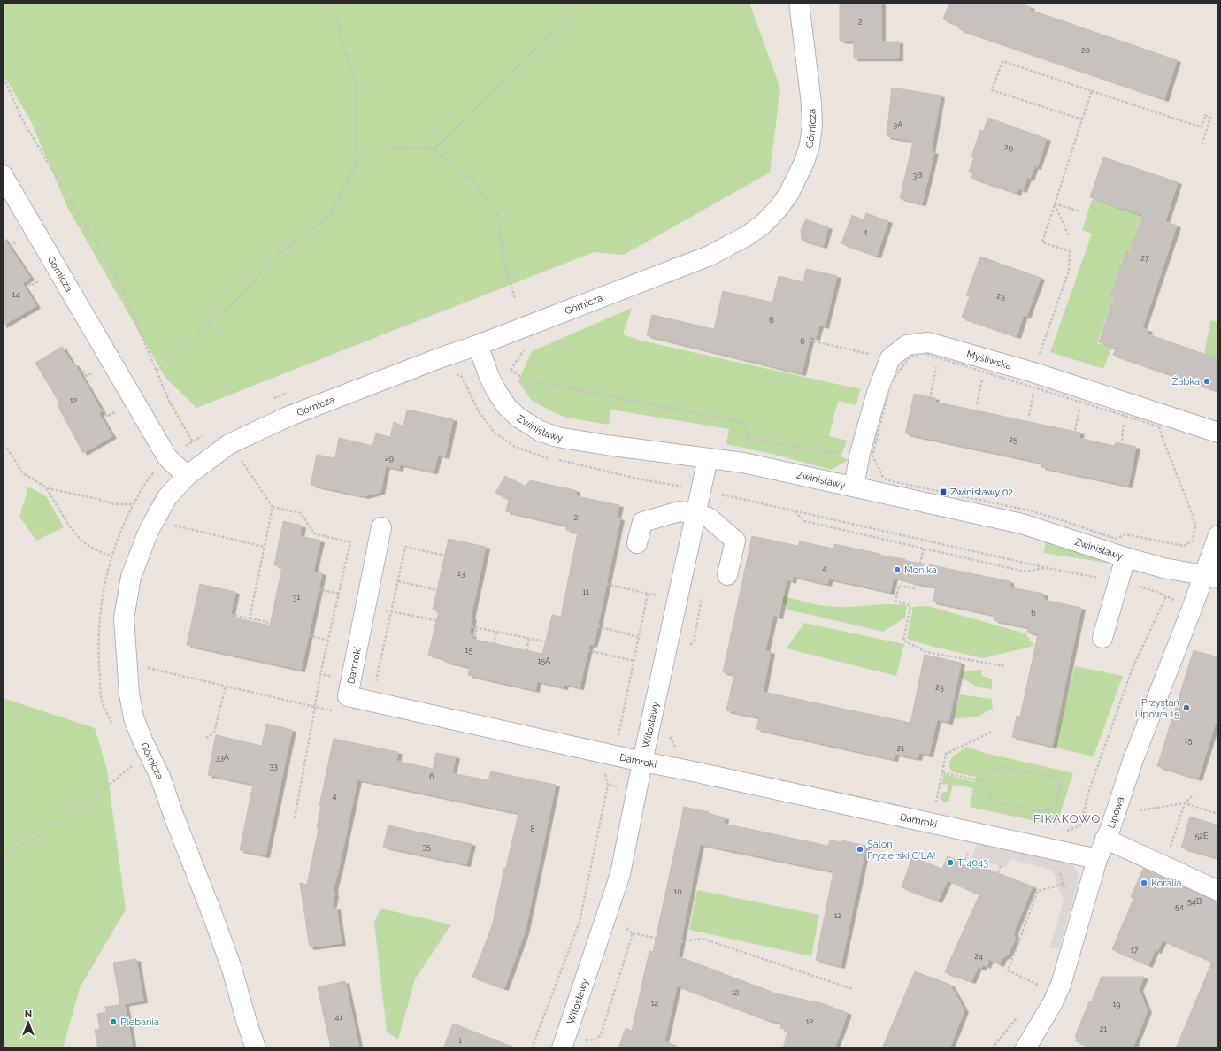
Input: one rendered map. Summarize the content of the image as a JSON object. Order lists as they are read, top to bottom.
{
  "streets": {
    "street": [
      "Górnicza",
      "Myśliwska",
      "Zwinisławy",
      "Damroki",
      "Witosławy",
      "Lipowa"
    ]
  },
  "crossings": [
    ["Górnicza", "Zwinisławy"],
    ["Zwinisławy", "Witosławy"],
    ["Zwinisławy", "Lipowa"],
    ["Damroki", "Witosławy"],
    ["Damroki", "Lipowa"]
  ],
  "districts": ["FIKAKOWO"],
  "places": {
    "other": [
      "Żabka",
      "Monika",
      "Przystań Lipowa 15",
      "Salon Fryzjerski O'LA!",
      "T-4043",
      "Koralia",
      "Plebania"
    ],
    "transit": ["Zwinisławy 02"]
  },
  "house_numbers": [
    "2",
    "20",
    "3A",
    "29",
    "3B",
    "4",
    "27",
    "14",
    "23",
    "6",
    "6",
    "12",
    "25",
    "29",
    "2",
    "4",
    "13",
    "11",
    "31",
    "6",
    "15",
    "15A",
    "23",
    "15",
    "21",
    "33A",
    "33",
    "6",
    "4",
    "8",
    "52E",
    "35",
    "10",
    "54B",
    "54",
    "12",
    "17",
    "24",
    "12",
    "12",
    "19",
    "41",
    "12",
    "21",
    "1"
  ],
  "north": "top"
}
